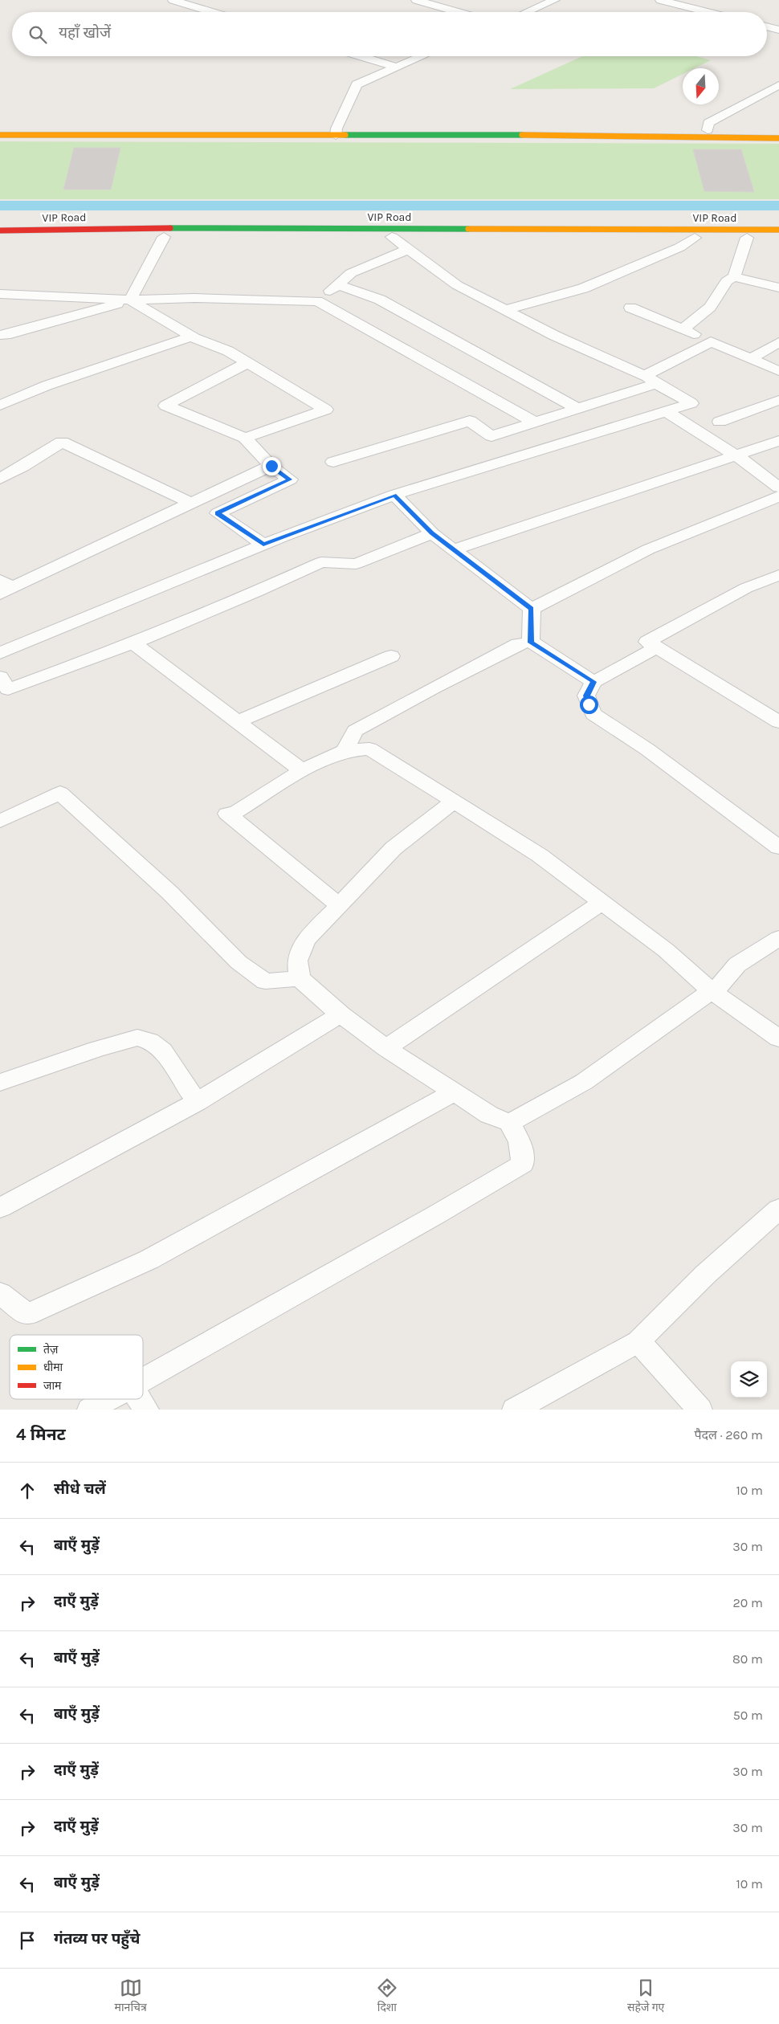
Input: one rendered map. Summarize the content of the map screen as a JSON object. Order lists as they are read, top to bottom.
{
  "streets": {
    "street": ["VIP Road"]
  },
  "legend": ["तेज़", "धीमा", "जाम"],
  "north": "bottom",
  "page": {
    "search": "यहाँ खोजें",
    "heading": ["4 मिनट", "पैदल · 260 m"],
    "list": [
      ["सीधे चलें", "10 m"],
      ["बाएँ मुड़ें", "30 m"],
      ["दाएँ मुड़ें", "20 m"],
      ["बाएँ मुड़ें", "80 m"],
      ["बाएँ मुड़ें", "50 m"],
      ["दाएँ मुड़ें", "30 m"],
      ["दाएँ मुड़ें", "30 m"],
      ["बाएँ मुड़ें", "10 m"],
      "गंतव्य पर पहुँचे"
    ],
    "nav": ["मानचित्र", "दिशा", "सहेजे गए"]
  }
}
